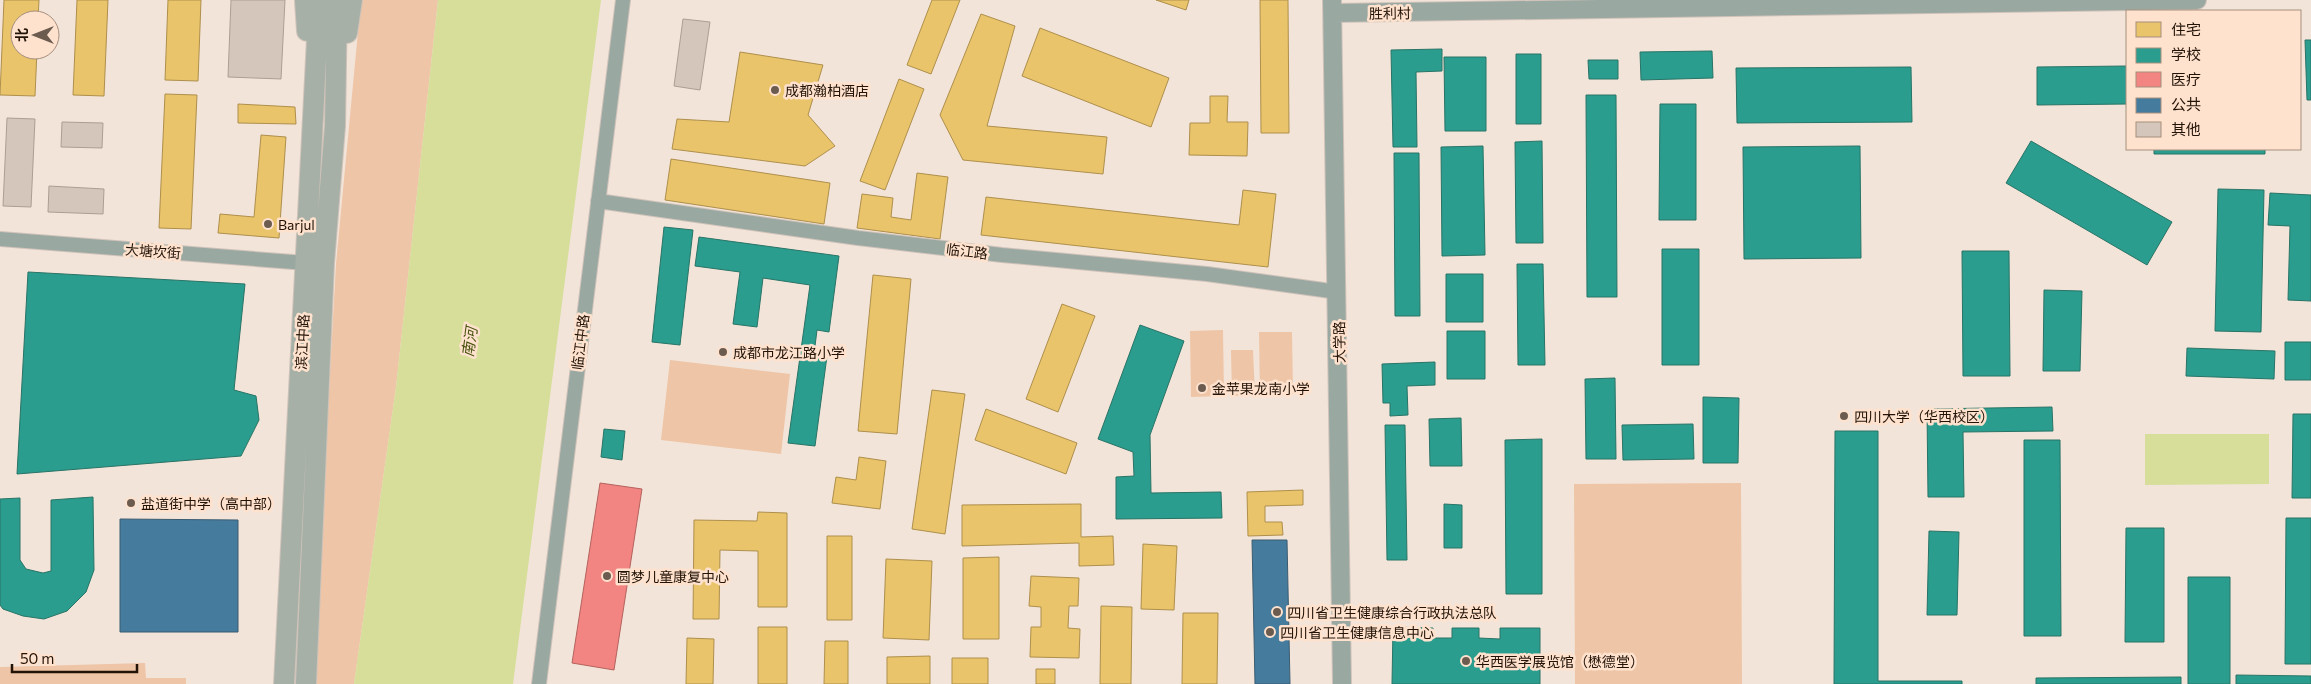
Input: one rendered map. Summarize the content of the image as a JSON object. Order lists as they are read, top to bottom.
{
  "streets": {
    "main road": ["滨江中路"],
    "street": [
      "胜利村",
      "大塘坎街",
      "临江路",
      "临江中路",
      "大学路"
    ]
  },
  "crossings": [
    ["胜利村", "大学路"],
    ["大塘坎街", "滨江中路"],
    ["临江路", "临江中路"],
    ["临江路", "大学路"]
  ],
  "water": ["南河"],
  "places": [
    "成都瀚柏酒店",
    "Barjul",
    "成都市龙江路小学",
    "金苹果龙南小学",
    "四川大学（华西校区）",
    "盐道街中学（高中部）",
    "圆梦儿童康复中心",
    "四川省卫生健康综合行政执法总队",
    "四川省卫生健康信息中心",
    "华西医学展览馆（懋德堂）"
  ],
  "legend": [
    "住宅",
    "学校",
    "医疗",
    "公共",
    "其他"
  ],
  "scale_bar": "50 m",
  "north": "left"
}
